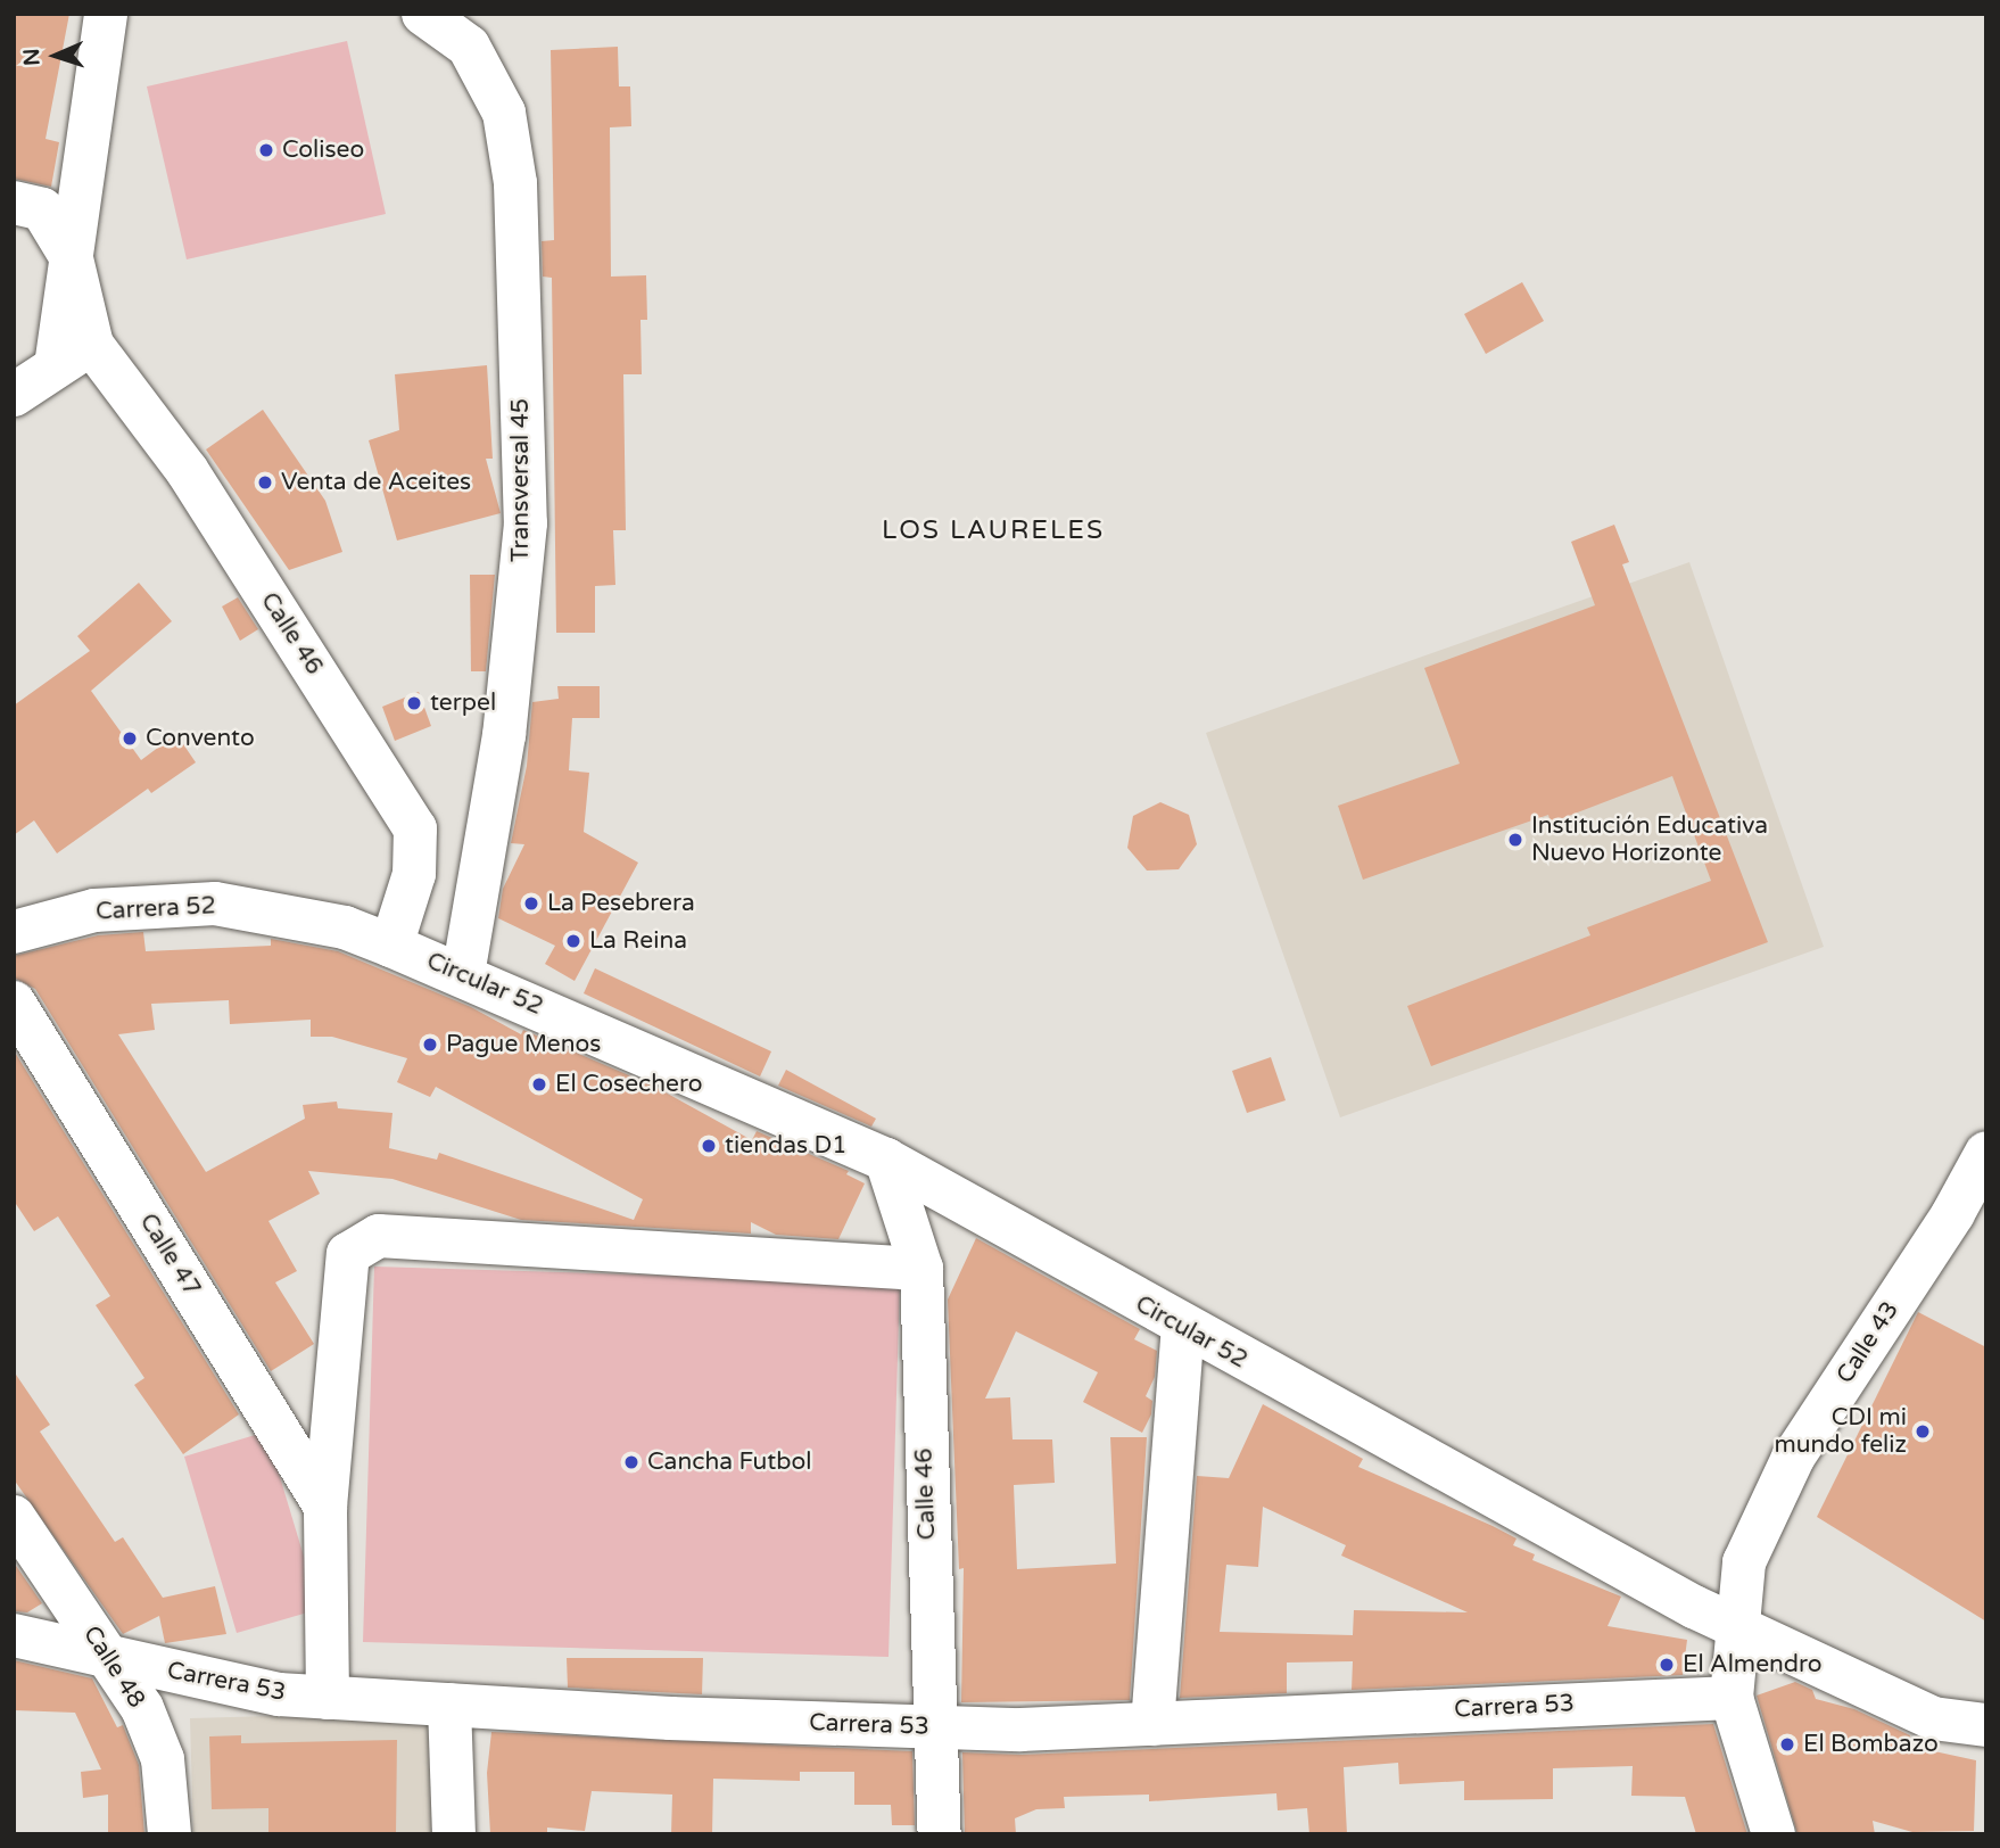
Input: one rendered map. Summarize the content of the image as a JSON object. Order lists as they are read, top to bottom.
{
  "streets": {
    "street": [
      "Transversal 45",
      "Calle 46",
      "Carrera 52",
      "Circular 52",
      "Calle 47",
      "Calle 43",
      "Calle 48",
      "Carrera 53"
    ]
  },
  "crossings": [
    ["Transversal 45", "Circular 52"],
    ["Calle 46", "Carrera 52"],
    ["Calle 46", "Circular 52"],
    ["Calle 46", "Carrera 53"],
    ["Carrera 52", "Circular 52"],
    ["Circular 52", "Calle 43"],
    ["Calle 43", "Carrera 53"],
    ["Calle 48", "Carrera 53"]
  ],
  "districts": ["LOS LAURELES"],
  "places": [
    "Coliseo",
    "Venta de Aceites",
    "terpel",
    "Convento",
    "Institución Educativa Nuevo Horizonte",
    "La Pesebrera",
    "La Reina",
    "Pague Menos",
    "El Cosechero",
    "tiendas D1",
    "CDI mi mundo feliz",
    "Cancha Futbol",
    "El Almendro",
    "El Bombazo"
  ],
  "north": "left"
}
